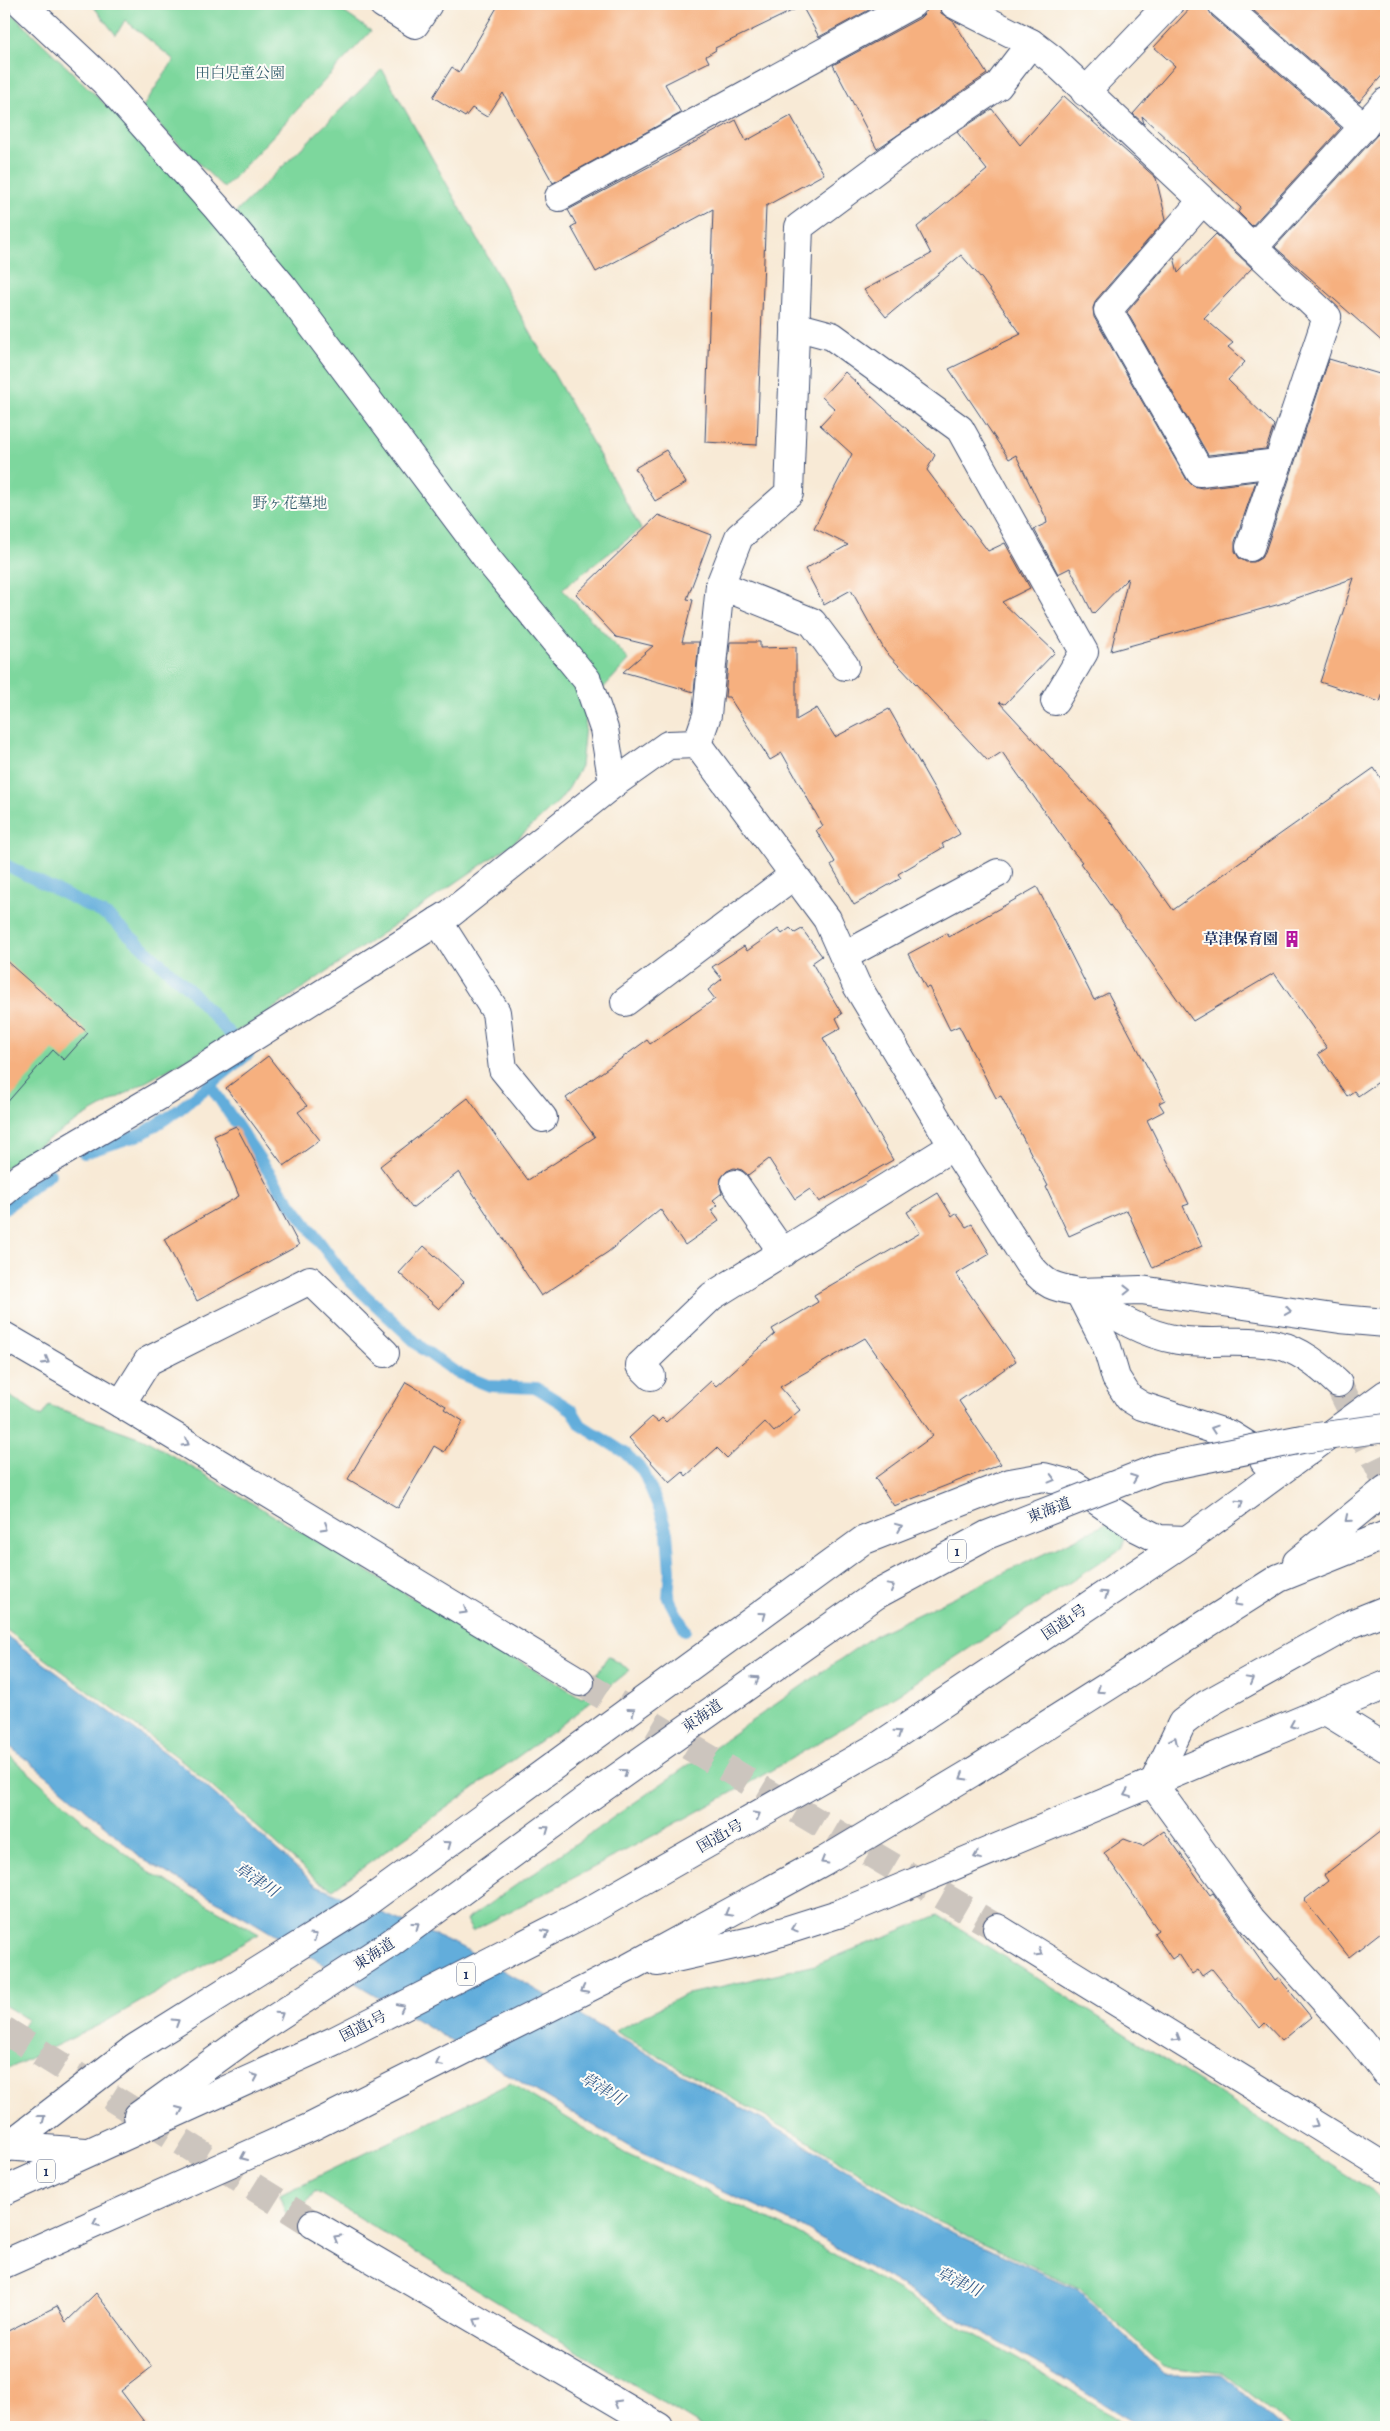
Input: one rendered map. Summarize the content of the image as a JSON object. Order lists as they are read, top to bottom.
{
  "streets": {
    "main road": ["東海道", "1", "国道1号"]
  },
  "crossings": [
    ["東海道", "国道1号"]
  ],
  "water": ["草津川"],
  "parks": ["田白児童公園", "野ヶ花墓地"],
  "places": {
    "building": ["草津保育園"]
  }
}
